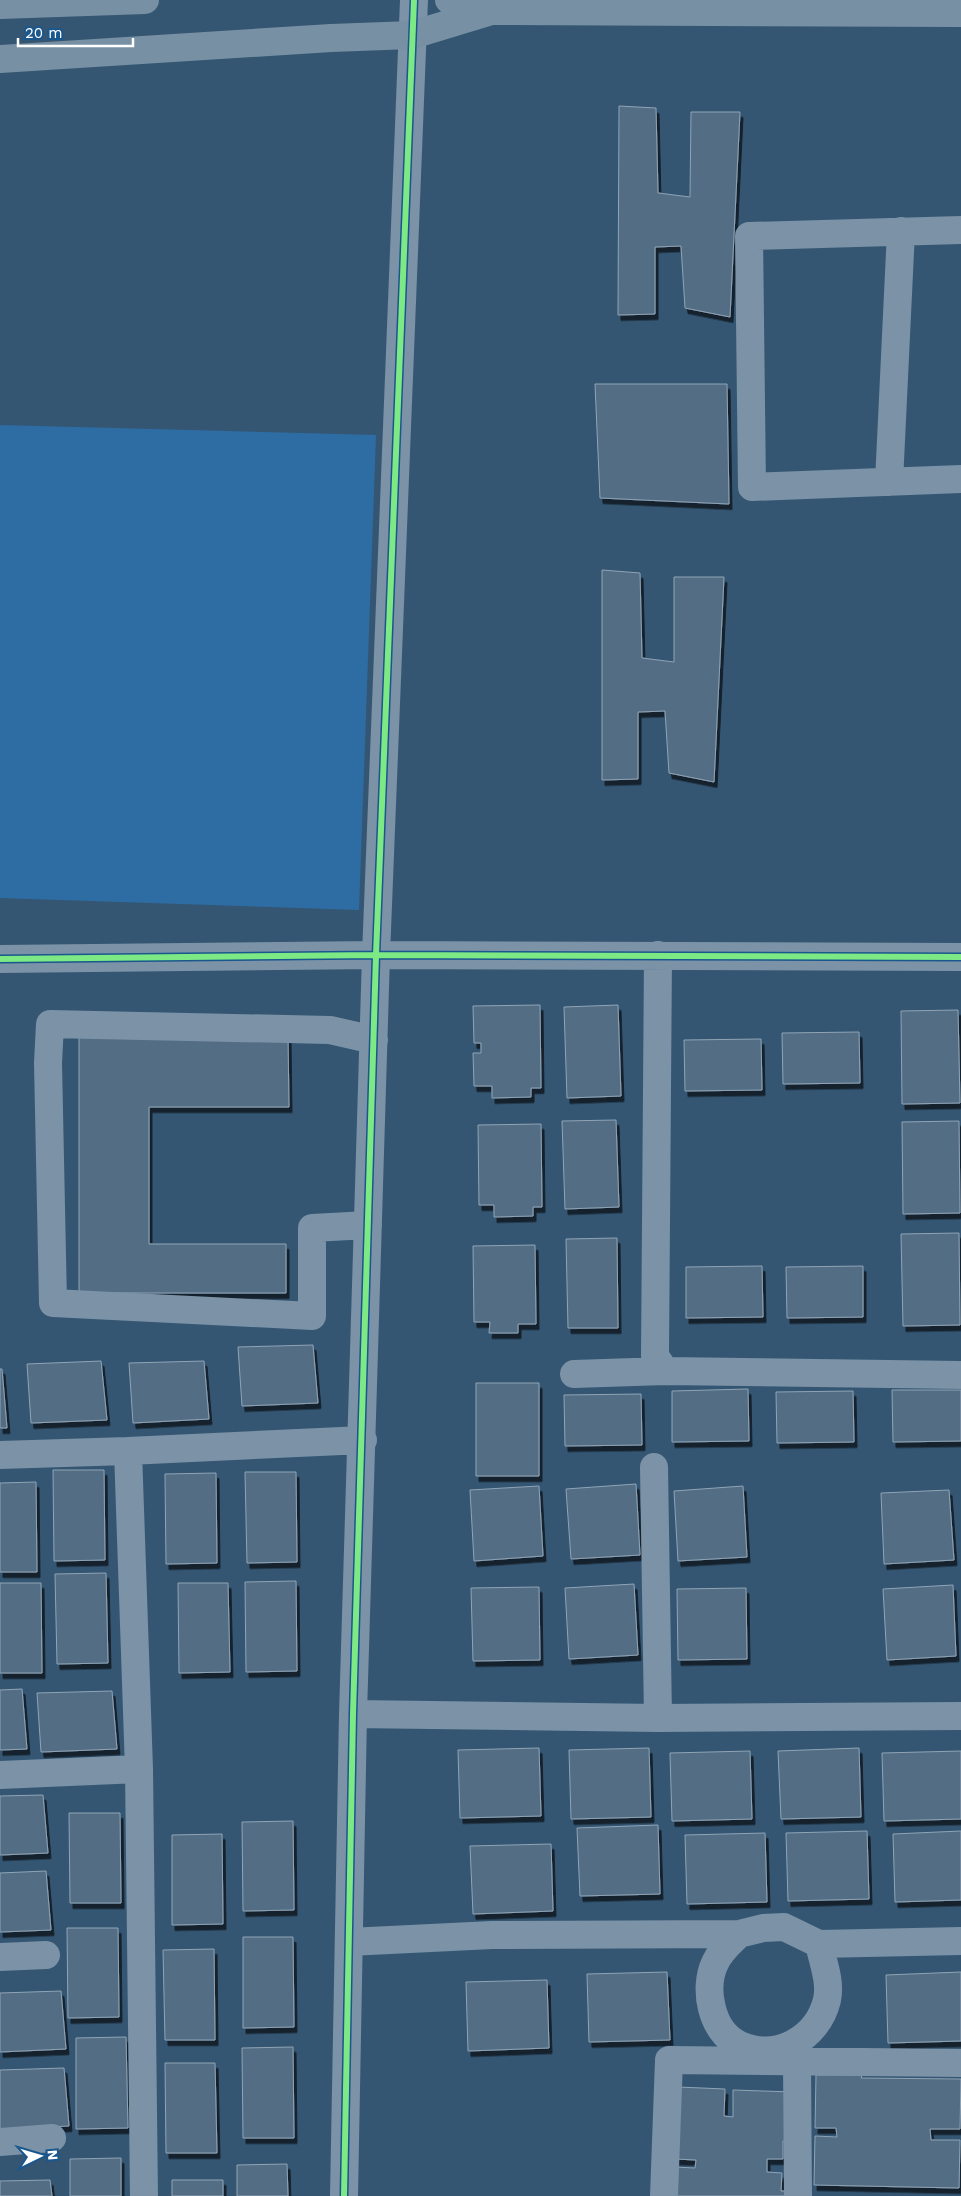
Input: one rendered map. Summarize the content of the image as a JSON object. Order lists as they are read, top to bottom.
{
  "scale_bar": "20 m",
  "north": "right"
}
